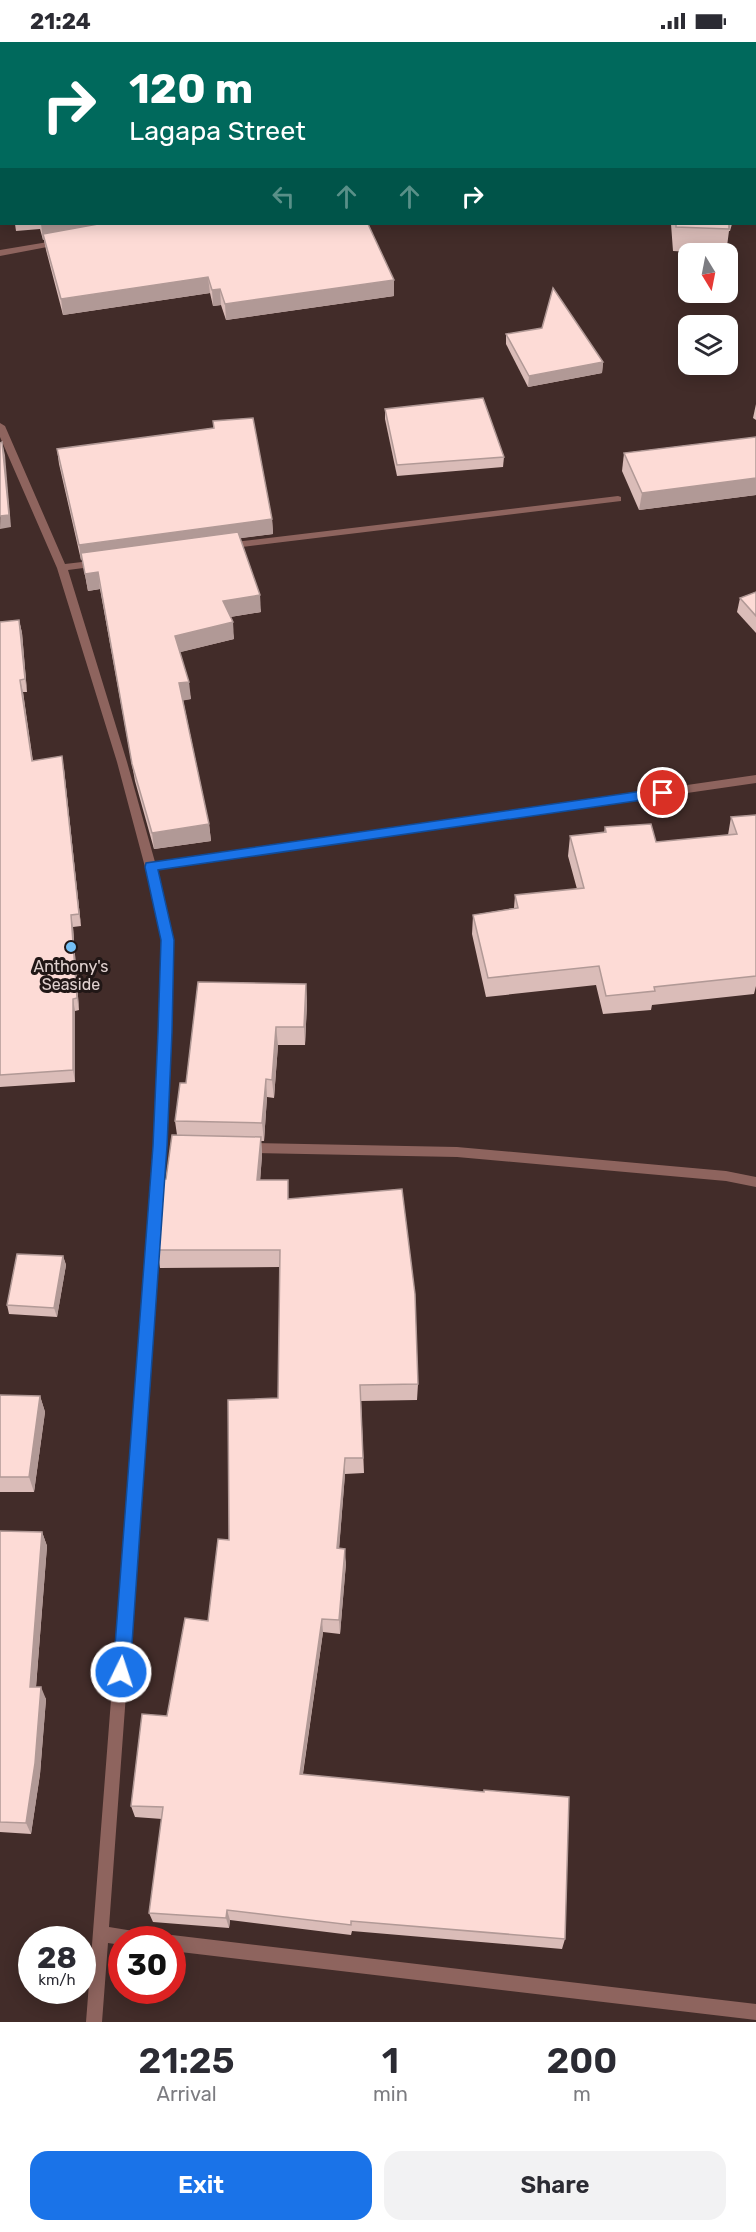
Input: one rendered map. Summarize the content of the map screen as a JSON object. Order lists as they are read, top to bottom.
{
  "places": ["Anthony's Seaside"],
  "north": "bottom",
  "page": {
    "status": "21:24",
    "turn": ["120 m", "Lagapa Street"],
    "speed": "28 km/h",
    "limit": "30",
    "eta": [
      "21:25",
      "Arrival",
      "1",
      "min",
      "200",
      "m"
    ],
    "buttons": ["Exit", "Share"]
  }
}
